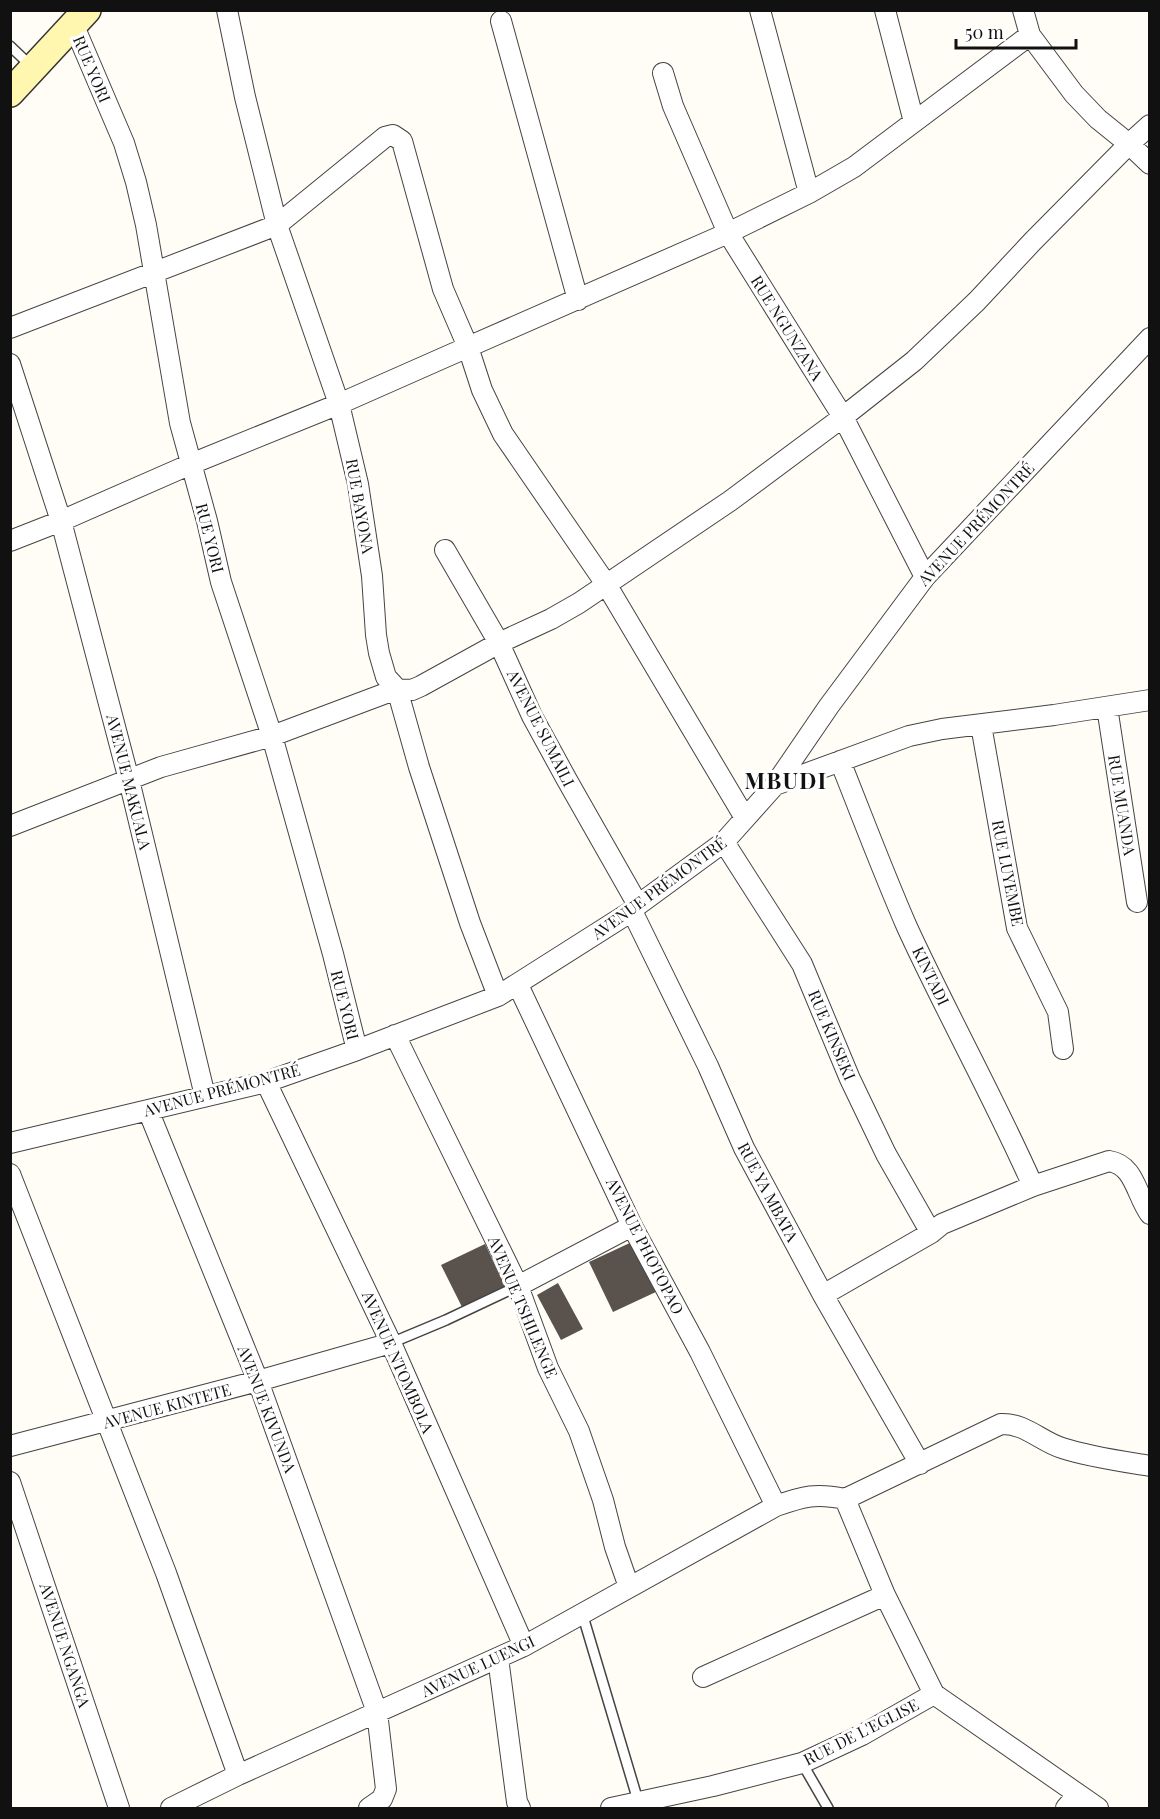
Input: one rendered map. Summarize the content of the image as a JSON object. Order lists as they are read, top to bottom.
{
  "streets": {
    "street": [
      "RUE YORI",
      "RUE NGUNZANA",
      "RUE BAYONA",
      "AVENUE PRÉMONTRÉ",
      "AVENUE SUMAILI",
      "AVENUE MAKUALA",
      "RUE MUANDA",
      "RUE LUYEMBE",
      "KINTADI",
      "RUE KINSEKI",
      "RUE YA MBATA",
      "AVENUE PHOTOPAO",
      "AVENUE TSHILENGE",
      "AVENUE NTOMBOLA",
      "AVENUE KINTETE",
      "AVENUE KIVUNDA",
      "AVENUE NGANGA",
      "AVENUE LUENGI",
      "RUE DE L'EGLISE"
    ]
  },
  "crossings": [
    ["RUE YORI", "AVENUE PRÉMONTRÉ"],
    ["RUE NGUNZANA", "AVENUE PRÉMONTRÉ"],
    ["RUE BAYONA", "AVENUE PRÉMONTRÉ"],
    ["AVENUE PRÉMONTRÉ", "AVENUE SUMAILI"],
    ["AVENUE PRÉMONTRÉ", "AVENUE MAKUALA"],
    ["AVENUE PRÉMONTRÉ", "RUE KINSEKI"],
    ["AVENUE PRÉMONTRÉ", "RUE YA MBATA"],
    ["AVENUE PRÉMONTRÉ", "AVENUE PHOTOPAO"],
    ["AVENUE PRÉMONTRÉ", "AVENUE TSHILENGE"],
    ["AVENUE PRÉMONTRÉ", "AVENUE NTOMBOLA"],
    ["AVENUE PRÉMONTRÉ", "AVENUE KIVUNDA"],
    ["AVENUE SUMAILI", "RUE YA MBATA"],
    ["AVENUE PHOTOPAO", "AVENUE LUENGI"],
    ["AVENUE TSHILENGE", "AVENUE LUENGI"],
    ["AVENUE NTOMBOLA", "AVENUE KINTETE"],
    ["AVENUE NTOMBOLA", "AVENUE LUENGI"],
    ["AVENUE KINTETE", "AVENUE KIVUNDA"],
    ["AVENUE KIVUNDA", "AVENUE LUENGI"]
  ],
  "districts": ["MBUDI"],
  "scale_bar": "50 m"
}
